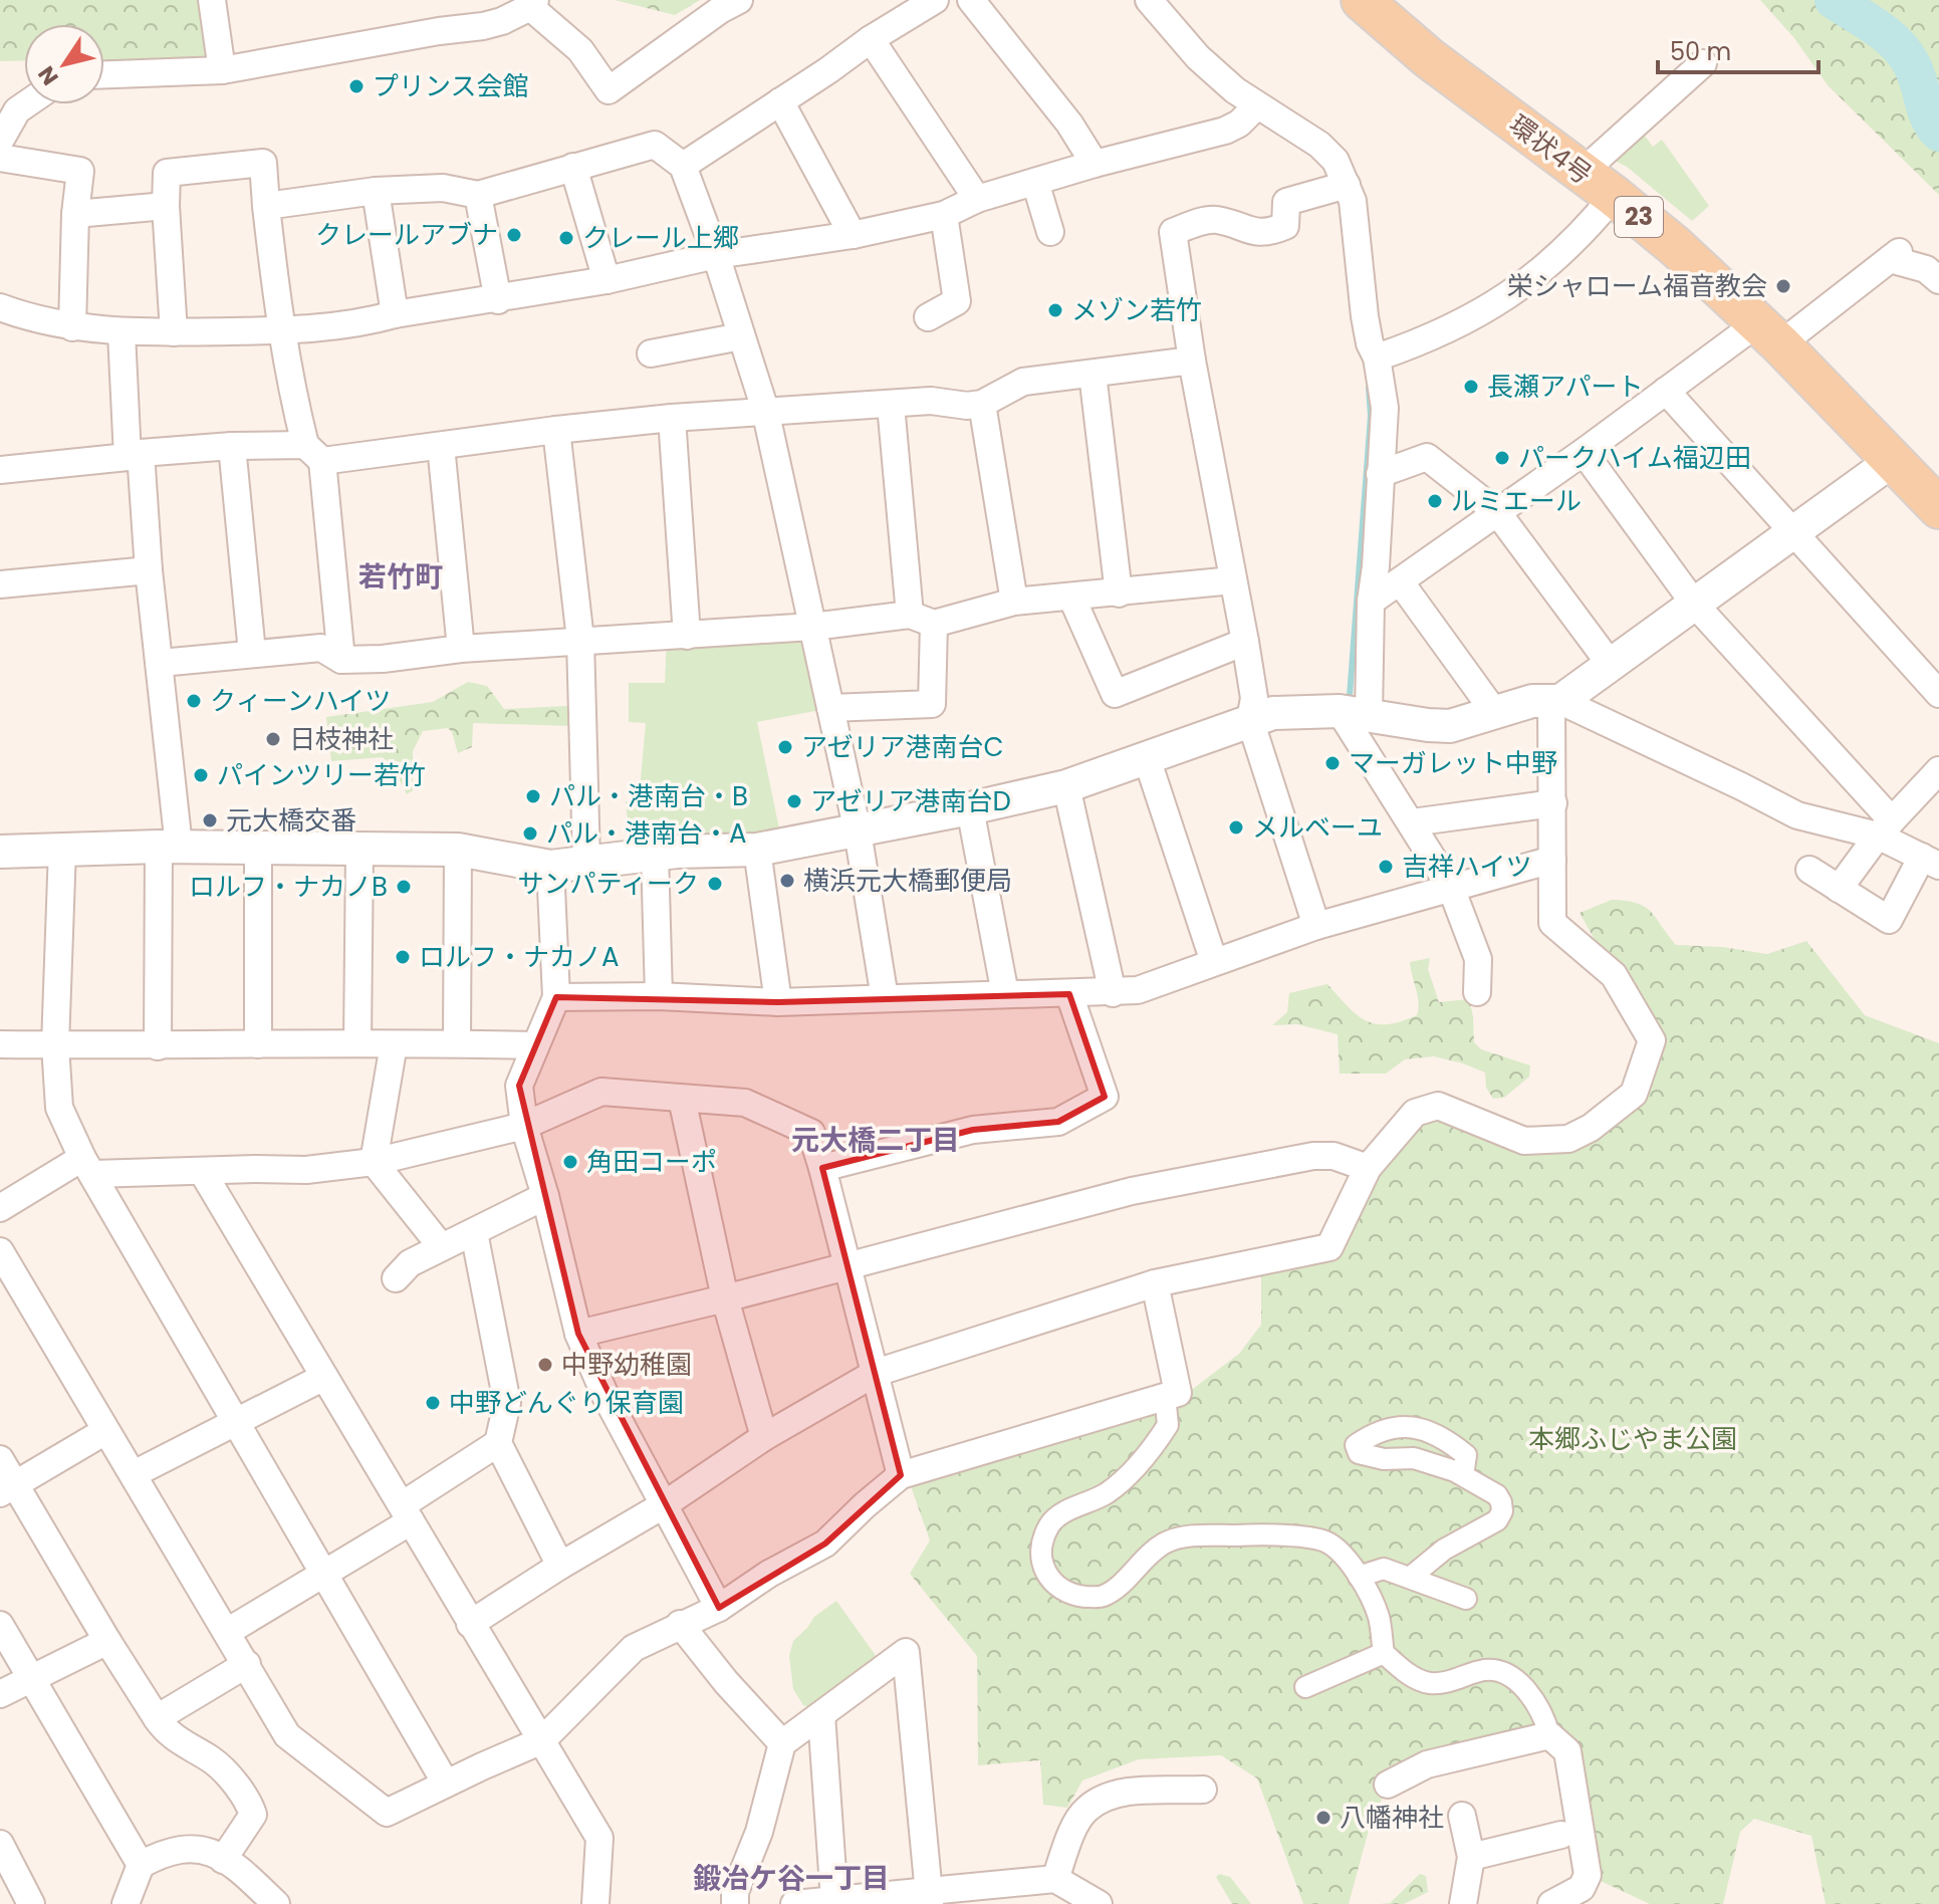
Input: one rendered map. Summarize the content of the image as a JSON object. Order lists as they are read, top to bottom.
{
  "streets": {
    "main road": ["環状4号", "23"]
  },
  "districts": ["若竹町", "元大橋二丁目", "鍛冶ケ谷一丁目"],
  "parks": ["本郷ふじやま公園"],
  "places": [
    "プリンス会館",
    "クレールアブナ",
    "クレール上郷",
    "栄シャローム福音教会",
    "メゾン若竹",
    "長瀬アパート",
    "パークハイム福辺田",
    "ルミエール",
    "クィーンハイツ",
    "日枝神社",
    "アゼリア港南台C",
    "マーガレット中野",
    "パインツリー若竹",
    "パル・港南台・B",
    "アゼリア港南台D",
    "元大橋交番",
    "メルベーユ",
    "パル・港南台・A",
    "吉祥ハイツ",
    "横浜元大橋郵便局",
    "サンパティーク",
    "ロルフ・ナカノB",
    "ロルフ・ナカノA",
    "角田コーポ",
    "中野幼稚園",
    "中野どんぐり保育園",
    "八幡神社"
  ],
  "scale_bar": "50 m",
  "north": "bottom left"
}
